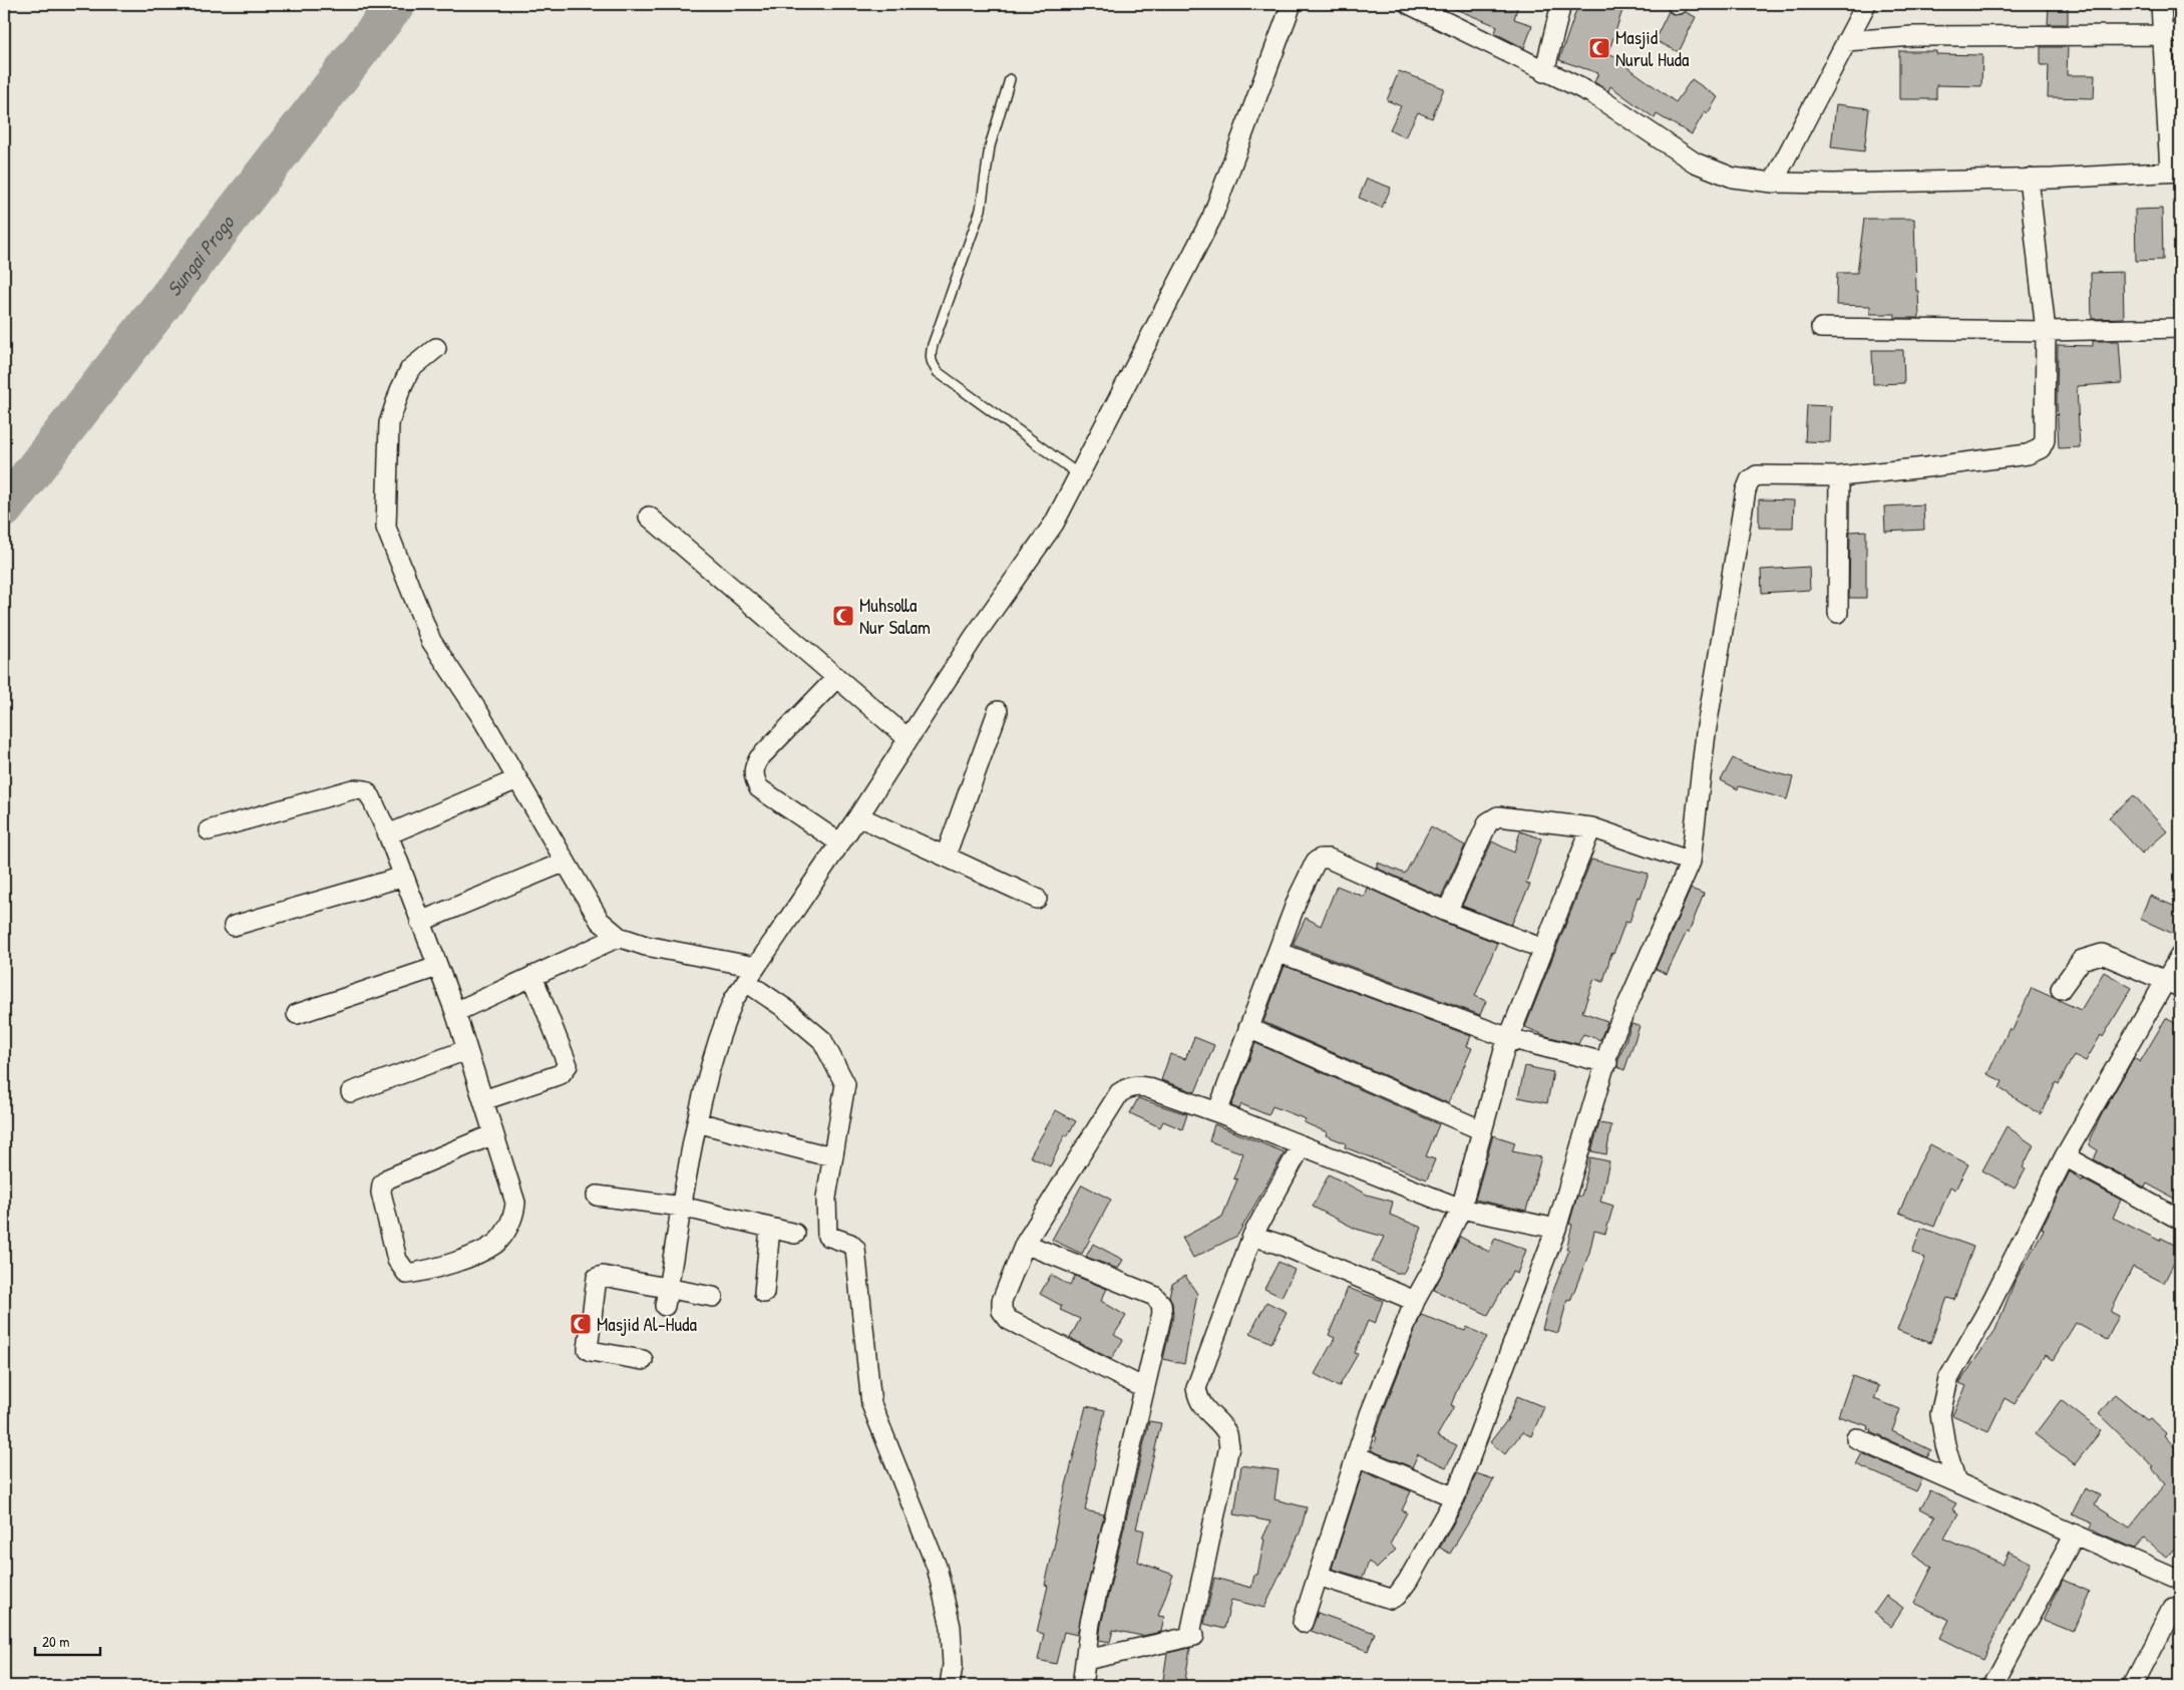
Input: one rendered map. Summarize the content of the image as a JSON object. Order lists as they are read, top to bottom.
{
  "water": ["Sungai Progo"],
  "places": {
    "mosque": ["Masjid Nurul Huda", "Muhsolla Nur Salam", "Masjid Al-Huda"]
  },
  "scale_bar": "20 m"
}
